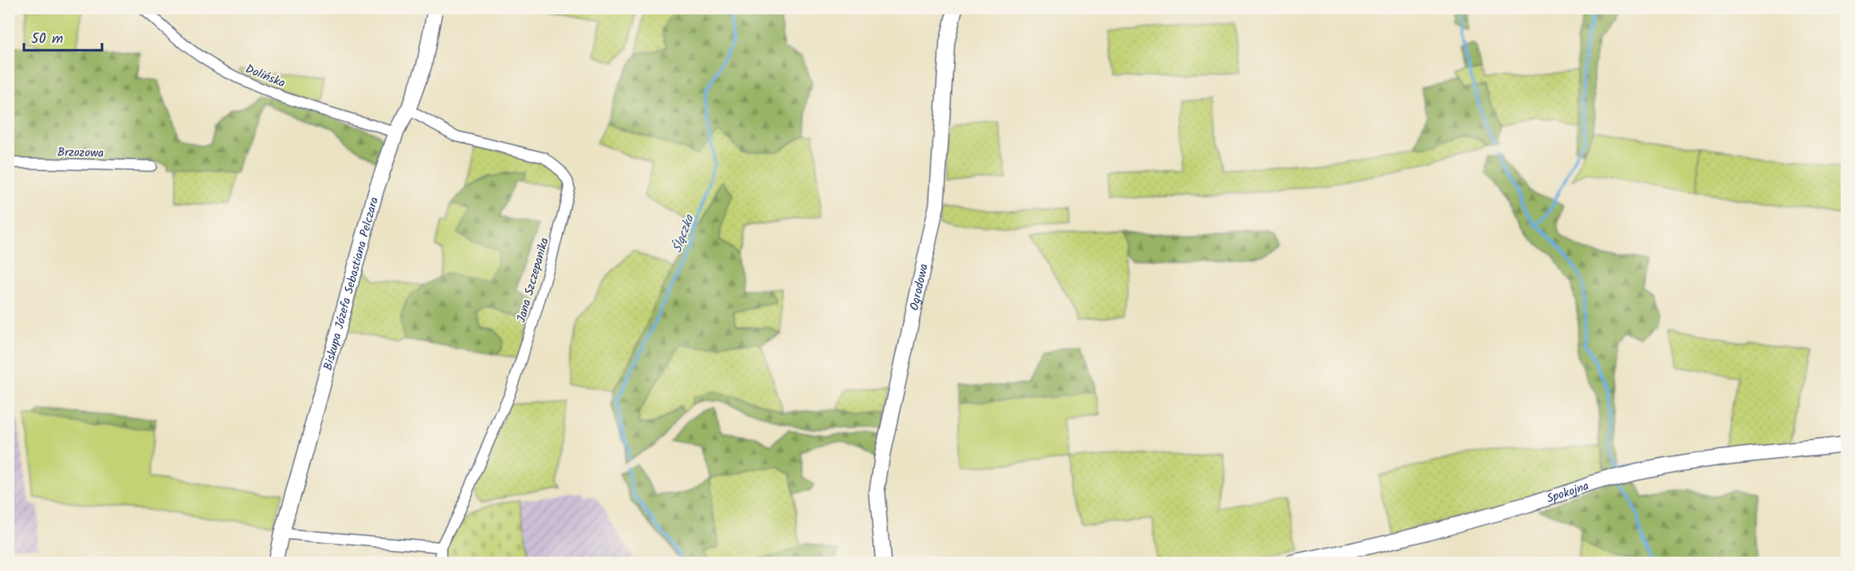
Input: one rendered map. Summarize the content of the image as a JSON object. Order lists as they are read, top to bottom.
{
  "streets": {
    "street": [
      "Dolińska",
      "Brzozowa",
      "Jana Szczepanika",
      "Biskupa Józefa Sebastiana Pelczara",
      "Ogrodowa",
      "Spokojna"
    ]
  },
  "crossings": [
    ["Dolińska", "Biskupa Józefa Sebastiana Pelczara"],
    ["Jana Szczepanika", "Biskupa Józefa Sebastiana Pelczara"]
  ],
  "water": ["Ślączka"],
  "scale_bar": "50 m"
}
